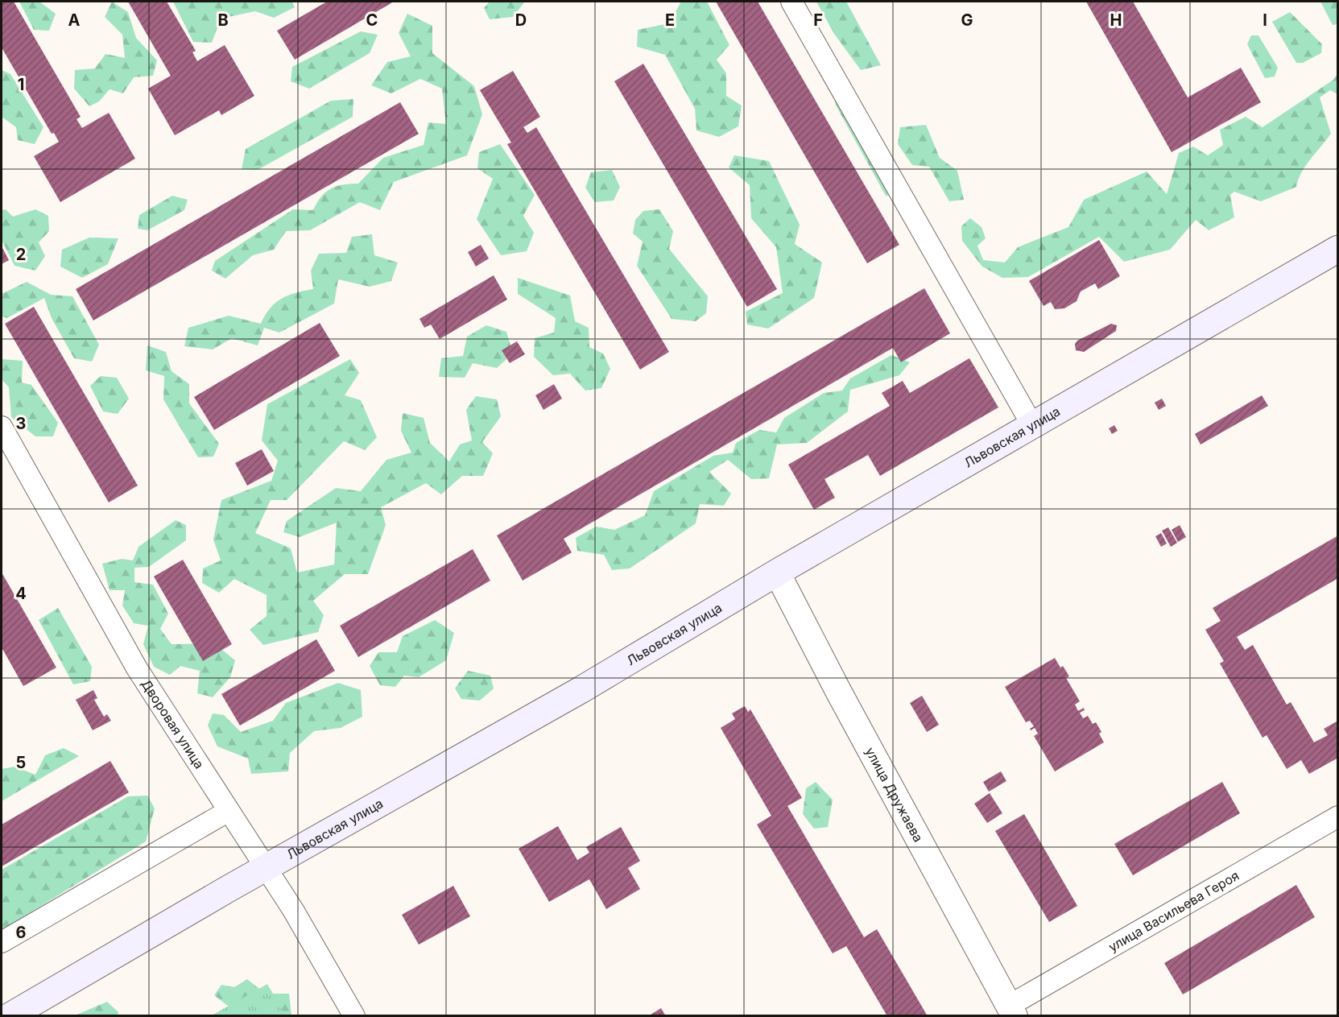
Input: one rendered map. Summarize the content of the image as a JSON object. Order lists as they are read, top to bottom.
{
  "streets": {
    "main road": ["Львовская улица"],
    "street": ["Дворовая улица", "улица Дружаева", "улица Васильева Героя"]
  },
  "crossings": [
    ["Львовская улица", "Дворовая улица"],
    ["Львовская улица", "улица Дружаева"],
    ["улица Дружаева", "улица Васильева Героя"]
  ],
  "grid": {
    "columns": [
      "A",
      "B",
      "C",
      "D",
      "E",
      "F",
      "G",
      "H",
      "I"
    ],
    "rows": [
      "1",
      "2",
      "3",
      "4",
      "5",
      "6"
    ]
  }
}
